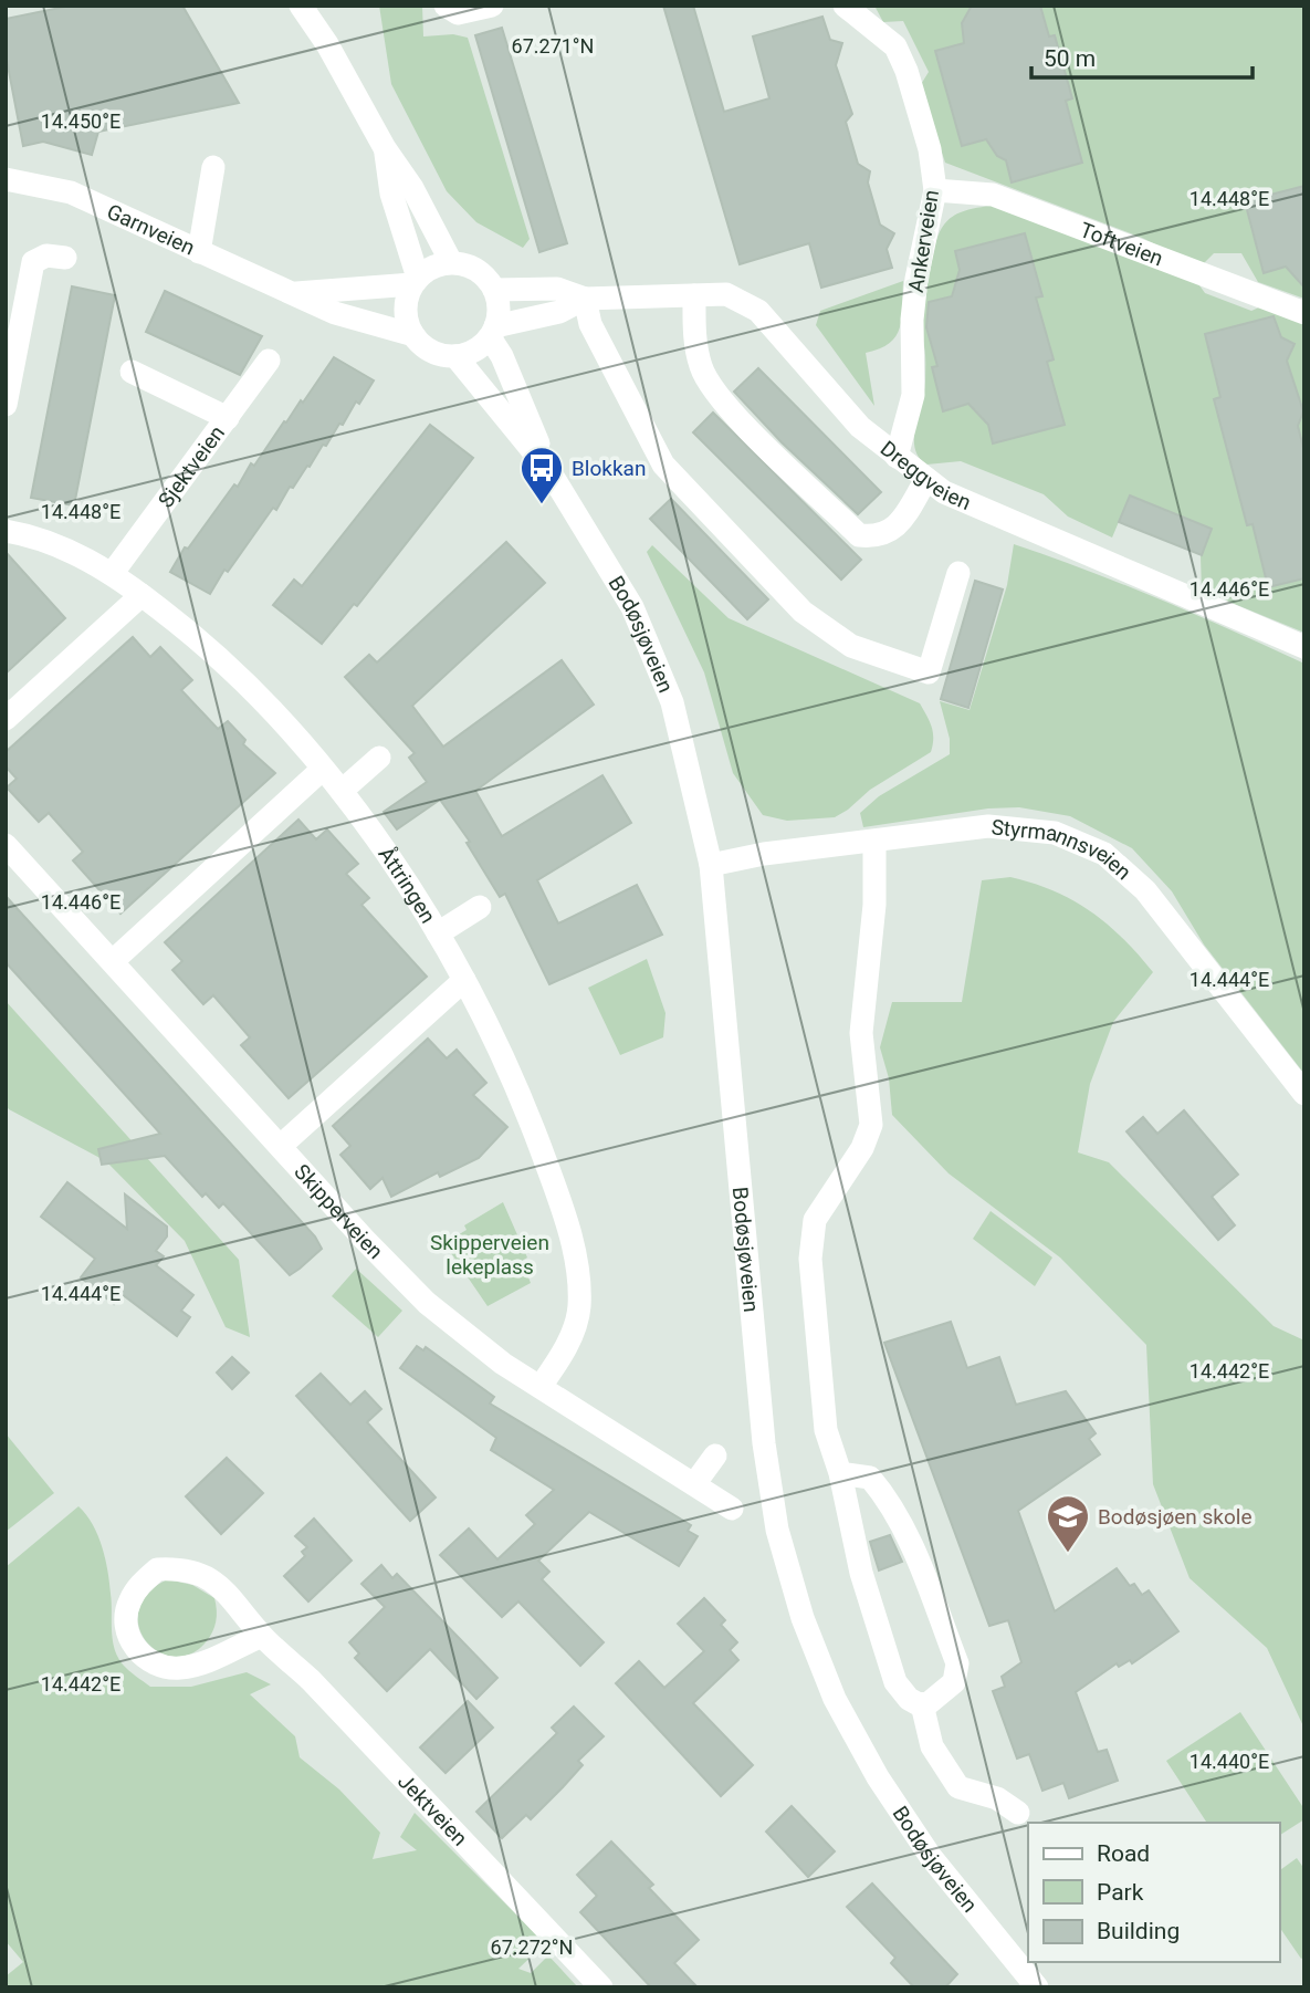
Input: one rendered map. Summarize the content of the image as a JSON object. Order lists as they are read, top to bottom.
{
  "streets": {
    "street": [
      "Garnveien",
      "Ankerveien",
      "Toftveien",
      "Sjektveien",
      "Dreggveien",
      "Bodøsjøveien",
      "Styrmannsveien",
      "Åttringen",
      "Skipperveien",
      "Jektveien"
    ]
  },
  "crossings": [
    ["Garnveien", "Dreggveien"],
    ["Garnveien", "Bodøsjøveien"],
    ["Ankerveien", "Toftveien"],
    ["Ankerveien", "Dreggveien"],
    ["Sjektveien", "Åttringen"],
    ["Dreggveien", "Bodøsjøveien"],
    ["Bodøsjøveien", "Styrmannsveien"],
    ["Åttringen", "Skipperveien"]
  ],
  "parks": ["Skipperveien lekeplass"],
  "places": {
    "bus stop": ["Blokkan"],
    "school or university": ["Bodøsjøen skole"]
  },
  "legend": ["Road", "Park", "Building"],
  "scale_bar": "50 m",
  "coordinates": [
    "67.271°N",
    "14.450°E",
    "14.448°E",
    "14.446°E",
    "14.444°E",
    "14.442°E",
    "14.440°E",
    "67.272°N"
  ]
}
